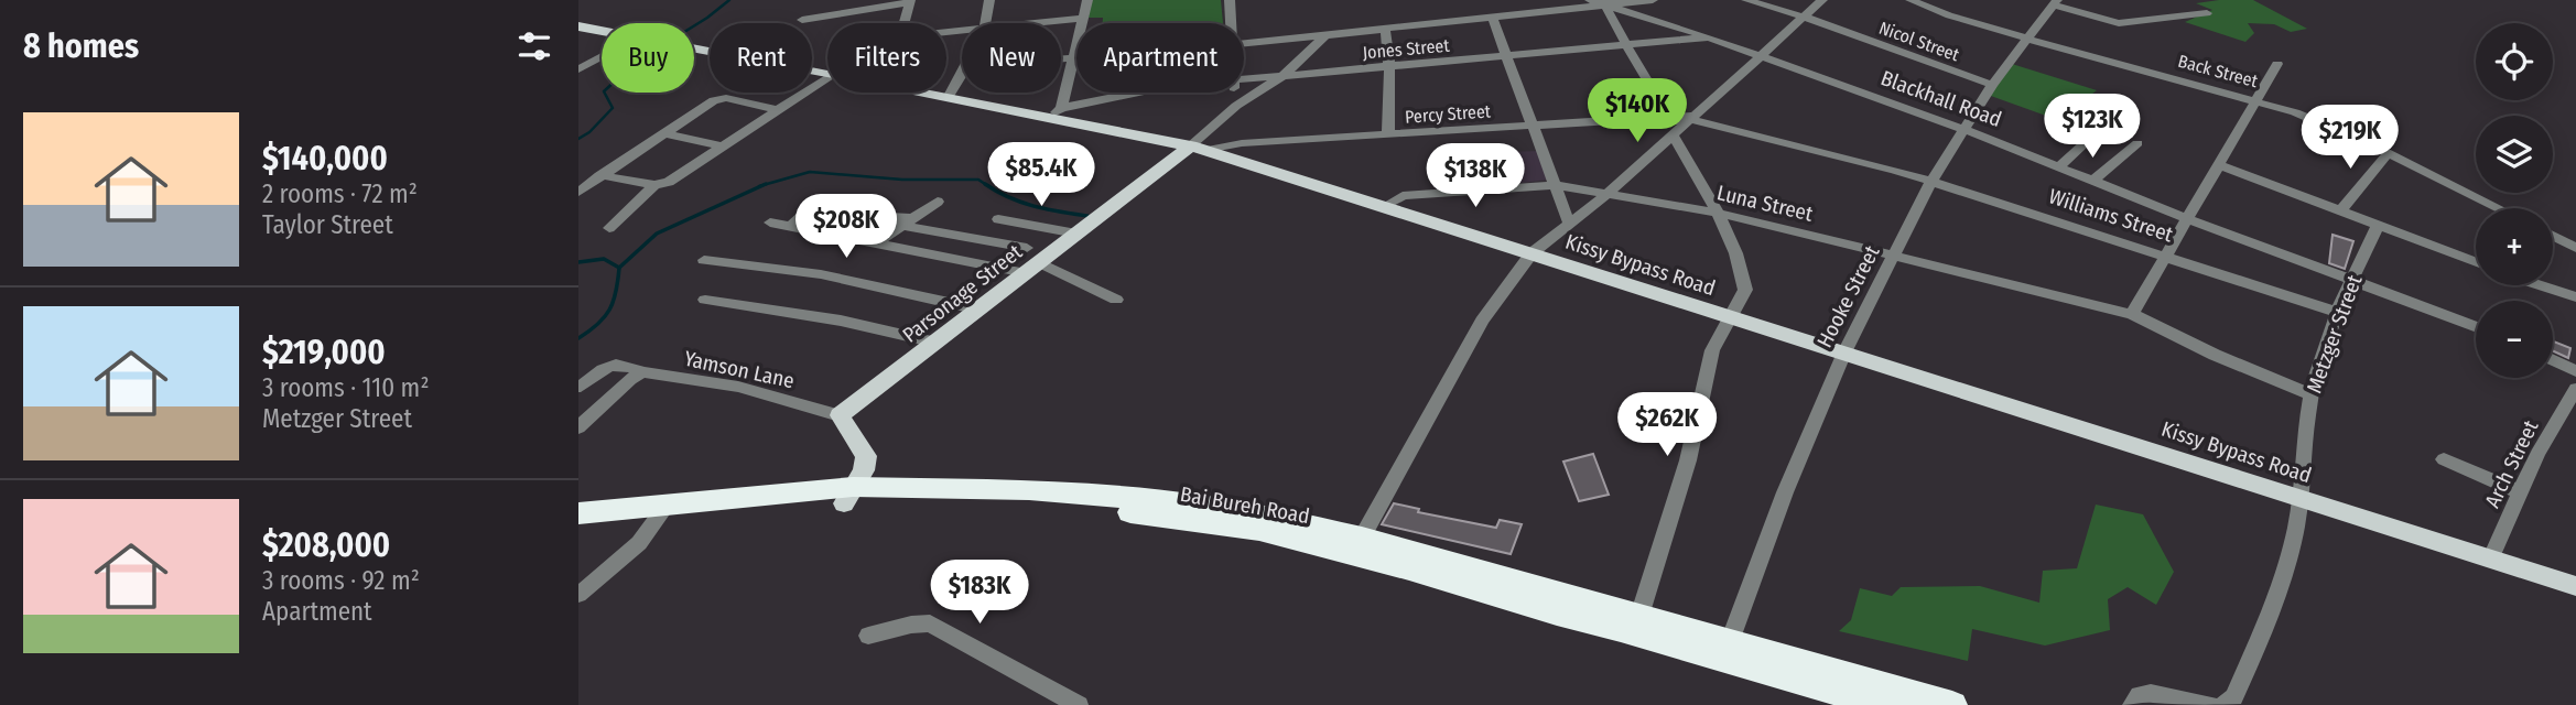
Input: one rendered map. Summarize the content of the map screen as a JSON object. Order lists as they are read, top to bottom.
{
  "streets": {
    "highway": ["Bai Bureh Road"],
    "main road": ["Kissy Bypass Road", "Parsonage Street"],
    "street": [
      "Nicol Street",
      "Jones Street",
      "Back Street",
      "Blackhall Road",
      "Percy Street",
      "Luna Street",
      "Williams Street",
      "Hooke Street",
      "Metzger Street",
      "Yamson Lane",
      "Arch Street"
    ]
  },
  "crossings": [
    ["Nicol Street", "Hooke Street"],
    ["Jones Street", "Blackhall Road"],
    ["Jones Street", "Kissy Bypass Road"],
    ["Back Street", "Hooke Street"],
    ["Blackhall Road", "Hooke Street"],
    ["Blackhall Road", "Metzger Street"],
    ["Percy Street", "Williams Street"],
    ["Percy Street", "Kissy Bypass Road"],
    ["Percy Street", "Parsonage Street"],
    ["Luna Street", "Kissy Bypass Road"],
    ["Luna Street", "Hooke Street"],
    ["Luna Street", "Metzger Street"],
    ["Williams Street", "Hooke Street"],
    ["Williams Street", "Metzger Street"],
    ["Kissy Bypass Road", "Parsonage Street"],
    ["Kissy Bypass Road", "Hooke Street"],
    ["Kissy Bypass Road", "Metzger Street"],
    ["Kissy Bypass Road", "Arch Street"],
    ["Parsonage Street", "Yamson Lane"]
  ],
  "page": {
    "heading": "8 homes",
    "map_buttons": ["+", "−"],
    "chip": [
      "Buy",
      "Rent",
      "Filters",
      "New",
      "Apartment"
    ],
    "price": [
      "$140K",
      "$123K",
      "$219K",
      "$85.4K",
      "$138K",
      "$208K",
      "$262K",
      "$183K"
    ],
    "list": [
      {
        "name": "$140,000",
        "note": "2 rooms · 72 m² · Taylor Street"
      },
      {
        "name": "$219,000",
        "note": "3 rooms · 110 m² · Metzger Street"
      },
      {
        "name": "$208,000",
        "note": "3 rooms · 92 m² · Apartment"
      }
    ]
  }
}
